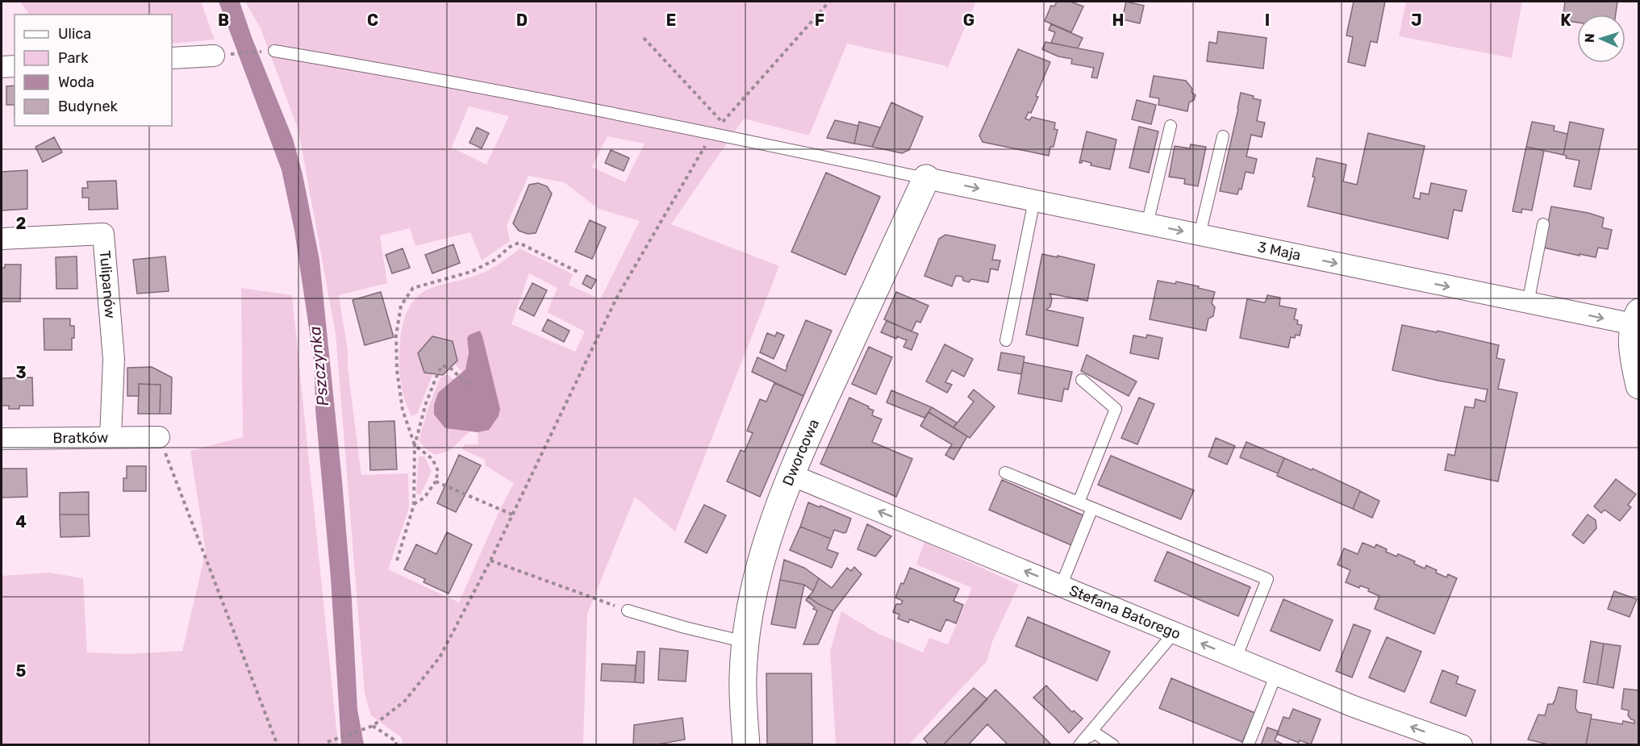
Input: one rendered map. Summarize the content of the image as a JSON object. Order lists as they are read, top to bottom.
{
  "streets": {
    "street": [
      "3 Maja",
      "Tulipanów",
      "Bratków",
      "Dworcowa",
      "Stefana Batorego"
    ]
  },
  "crossings": [
    ["3 Maja", "Dworcowa"],
    ["Tulipanów", "Bratków"],
    ["Dworcowa", "Stefana Batorego"]
  ],
  "one_way": ["3 Maja", "Stefana Batorego"],
  "water": ["Pszczynka"],
  "legend": [
    "Ulica",
    "Park",
    "Woda",
    "Budynek"
  ],
  "north": "left",
  "grid": {
    "columns": [
      "B",
      "C",
      "D",
      "E",
      "F",
      "G",
      "H",
      "I",
      "J",
      "K"
    ],
    "rows": [
      "2",
      "3",
      "4",
      "5"
    ]
  }
}
